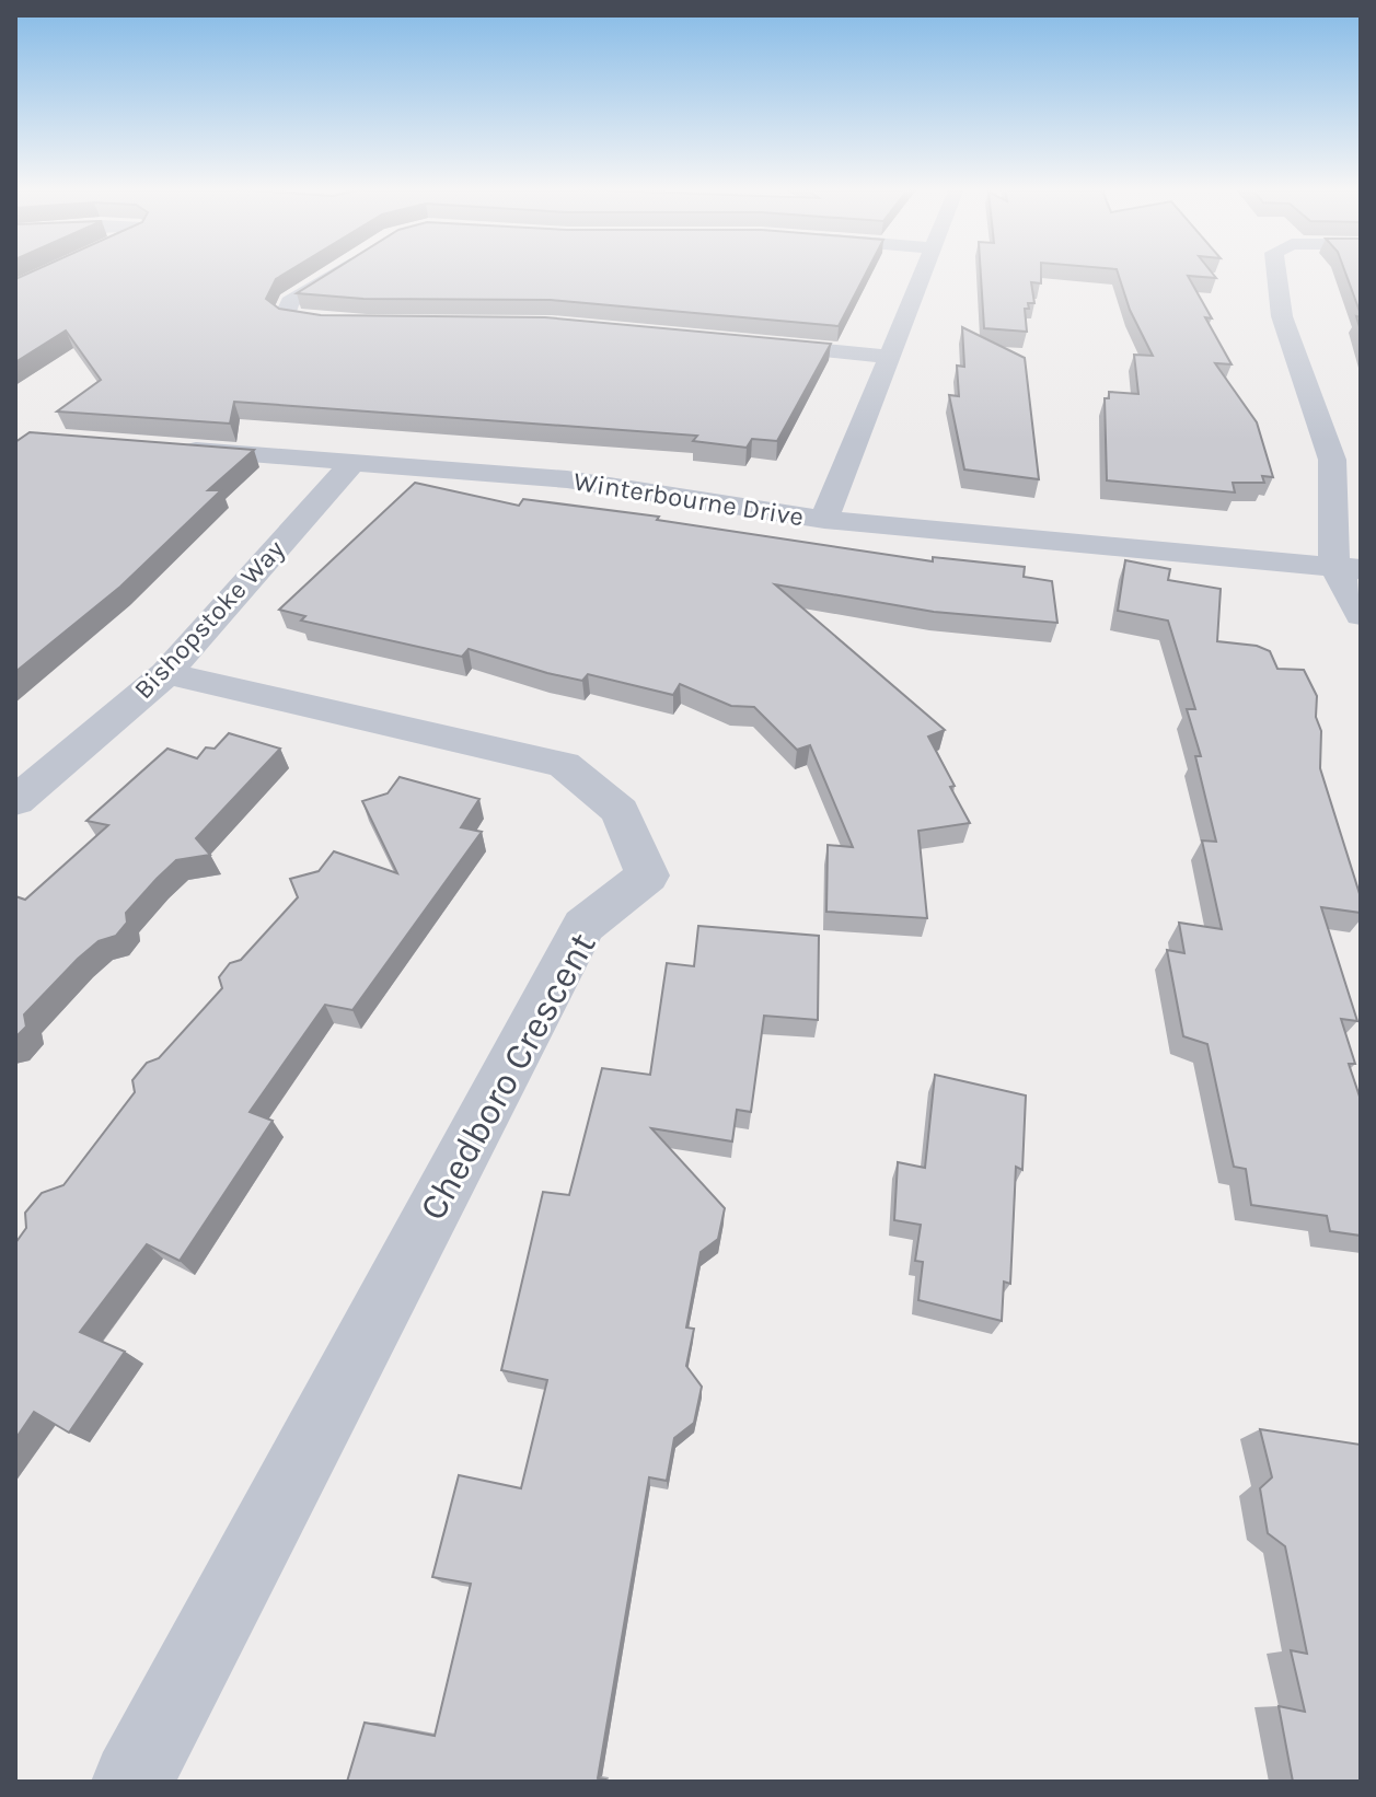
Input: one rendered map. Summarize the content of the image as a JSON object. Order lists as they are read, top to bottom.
{
  "streets": {
    "street": ["Winterbourne Drive", "Bishopstoke Way", "Chedboro Crescent"]
  },
  "crossings": [
    ["Winterbourne Drive", "Bishopstoke Way"],
    ["Bishopstoke Way", "Chedboro Crescent"]
  ]
}
